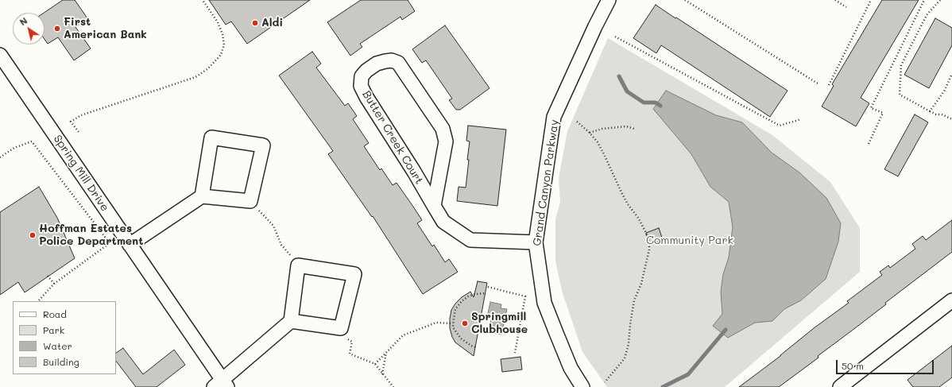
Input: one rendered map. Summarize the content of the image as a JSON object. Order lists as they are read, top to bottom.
{
  "streets": {
    "street": ["Butter Creek Court", "Spring Mill Drive", "Grand Canyon Parkway"]
  },
  "crossings": [
    ["Butter Creek Court", "Grand Canyon Parkway"]
  ],
  "parks": ["Community Park"],
  "places": [
    "Aldi",
    "First American Bank",
    "Hoffman Estates Police Department",
    "Springmill Clubhouse"
  ],
  "legend": [
    "Road",
    "Park",
    "Water",
    "Building"
  ],
  "scale_bar": "50 m",
  "north": "top left"
}
